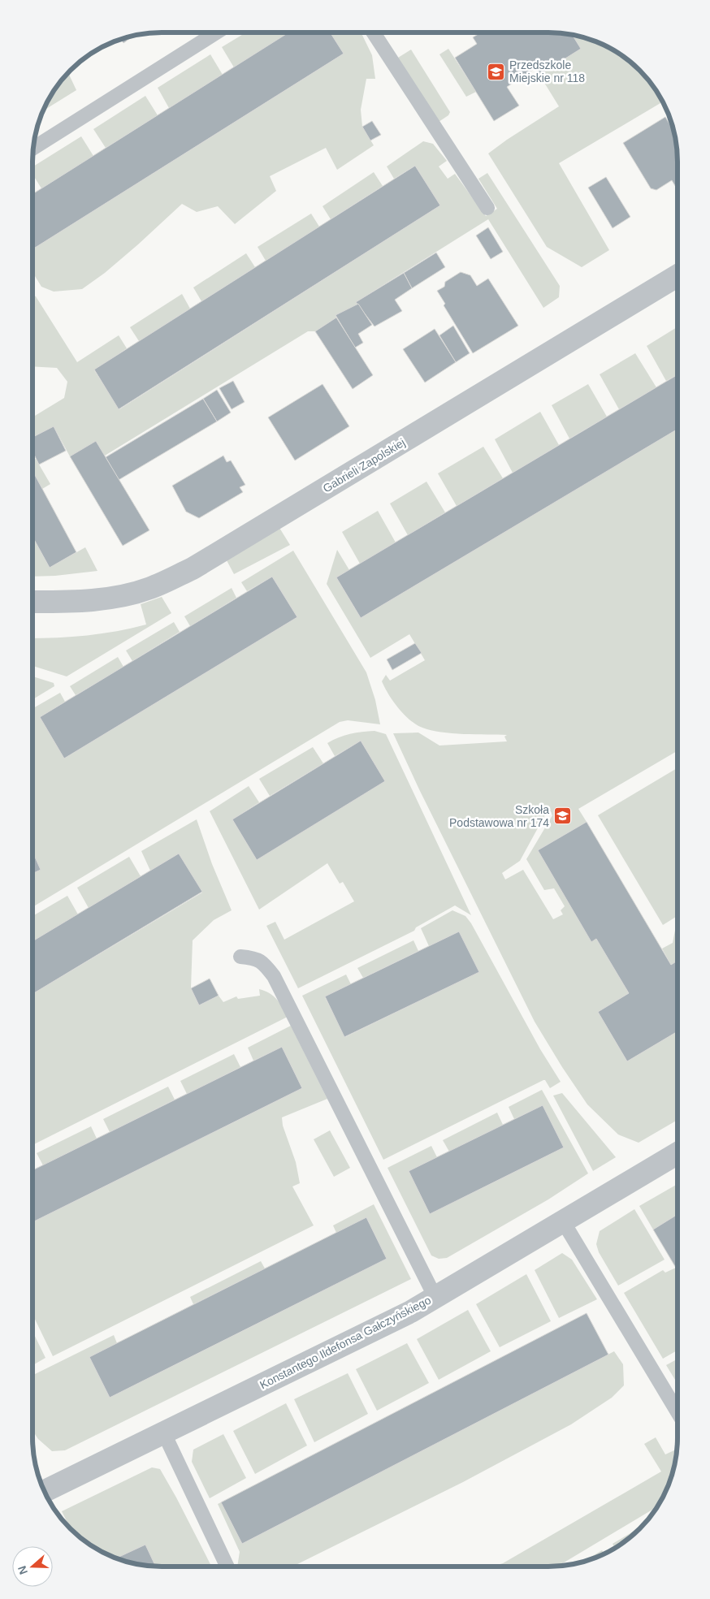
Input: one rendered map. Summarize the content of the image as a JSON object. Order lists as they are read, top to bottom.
{
  "streets": {
    "street": ["Gabrieli Zapolskiej", "Konstantego Ildefonsa Gałczyńskiego"]
  },
  "places": {
    "school or university": ["Przedszkole Miejskie nr 118", "Szkoła Podstawowa nr 174"]
  },
  "north": "left"
}
